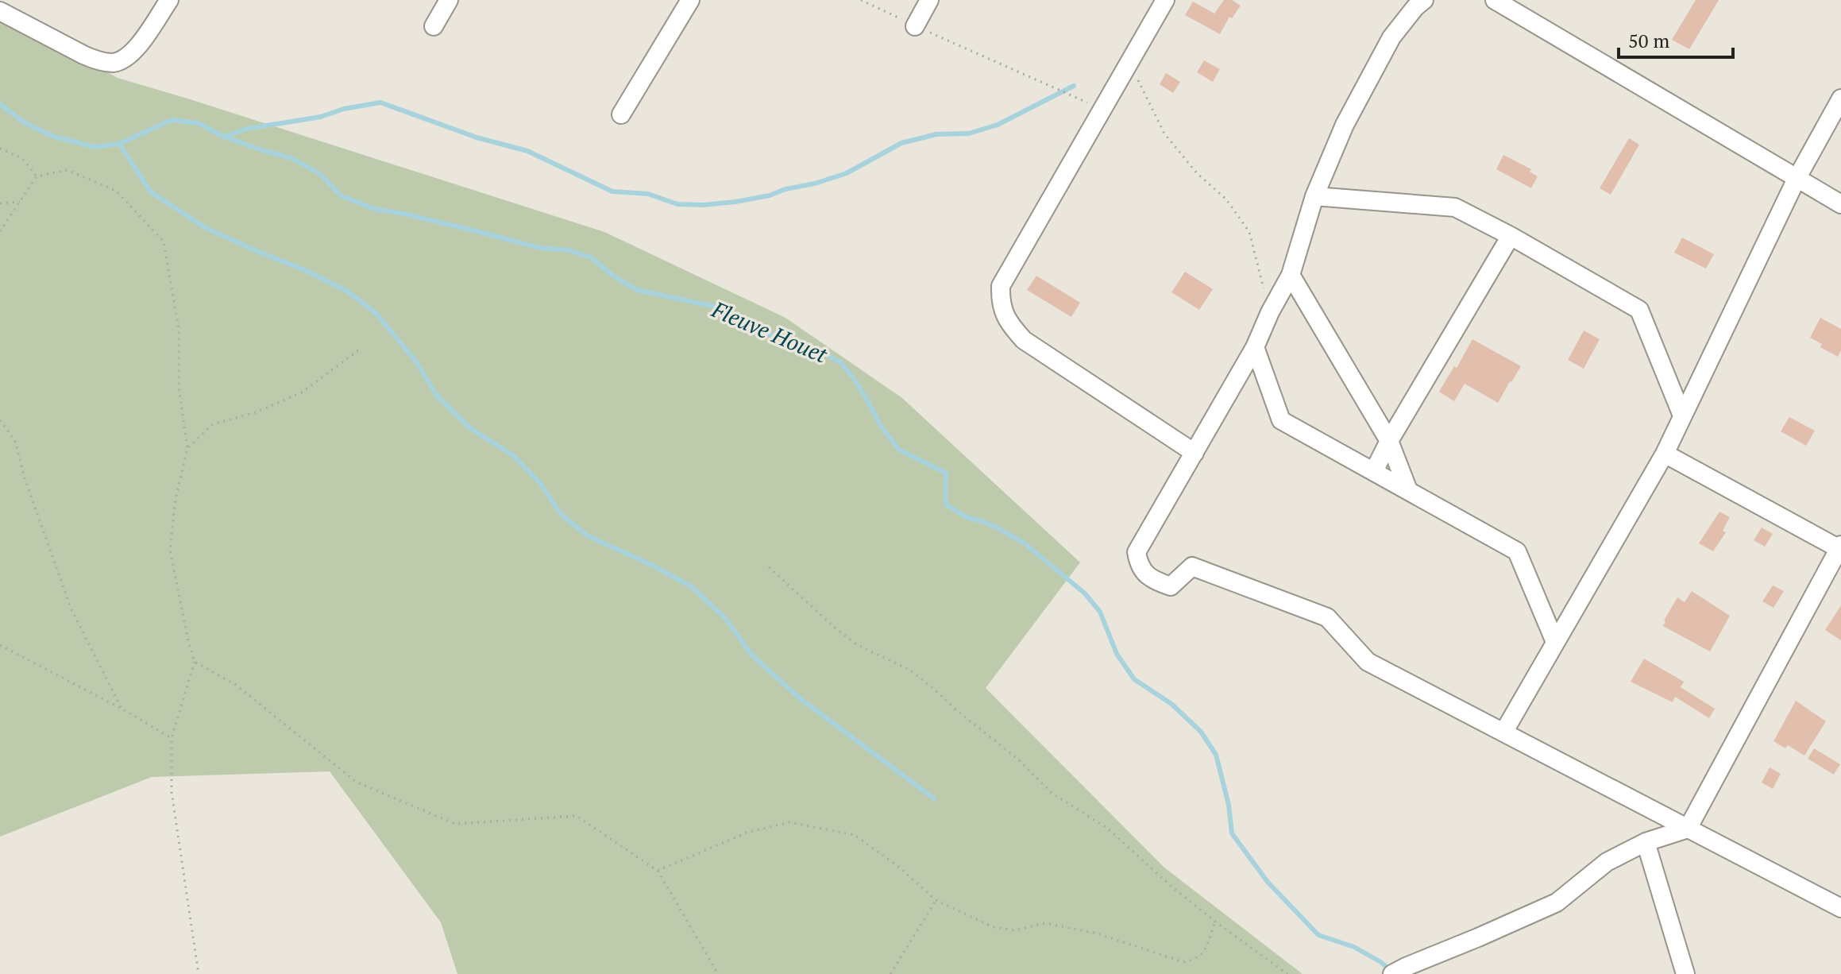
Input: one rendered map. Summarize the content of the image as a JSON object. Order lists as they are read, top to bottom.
{
  "water": ["Fleuve Houet"],
  "scale_bar": "50 m"
}
